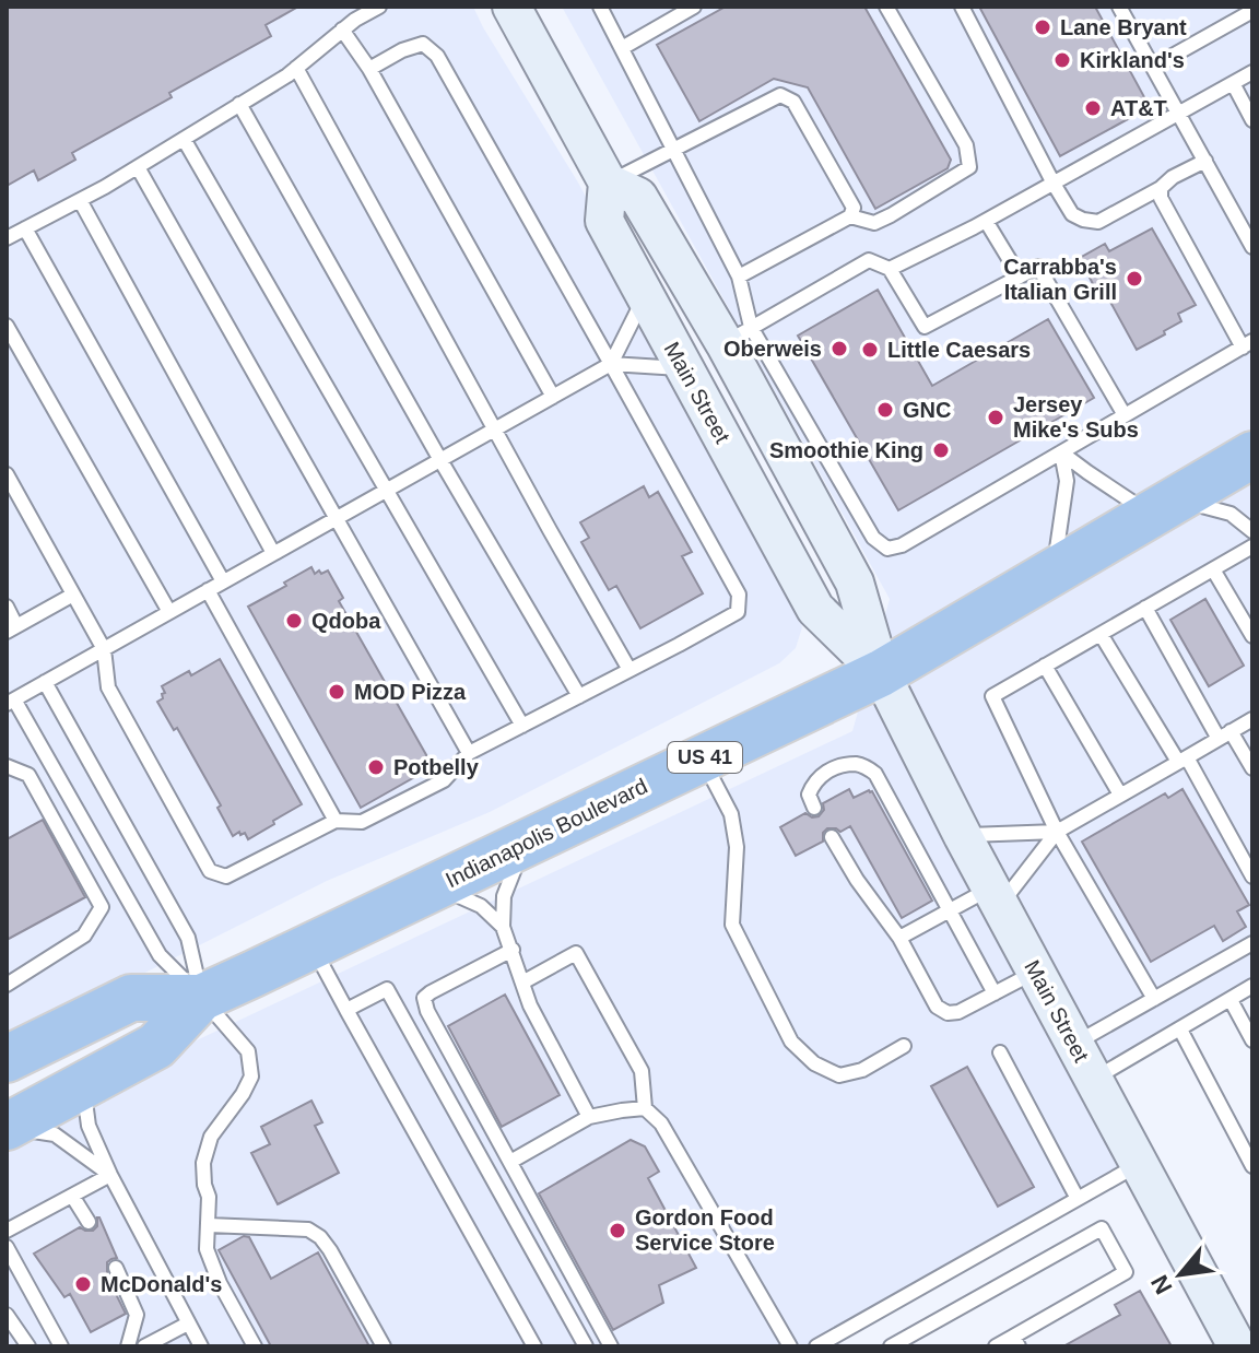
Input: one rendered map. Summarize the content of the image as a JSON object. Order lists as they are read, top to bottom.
{
  "streets": {
    "highway": ["US 41", "Indianapolis Boulevard"],
    "street": ["Main Street"]
  },
  "crossings": [
    ["Main Street", "Indianapolis Boulevard"]
  ],
  "places": [
    "Lane Bryant",
    "Kirkland's",
    "AT&T",
    "Carrabba's Italian Grill",
    "Oberweis",
    "Little Caesars",
    "GNC",
    "Jersey Mike's Subs",
    "Smoothie King",
    "Qdoba",
    "MOD Pizza",
    "Potbelly",
    "Gordon Food Service Store",
    "McDonald's"
  ],
  "north": "bottom left"
}
